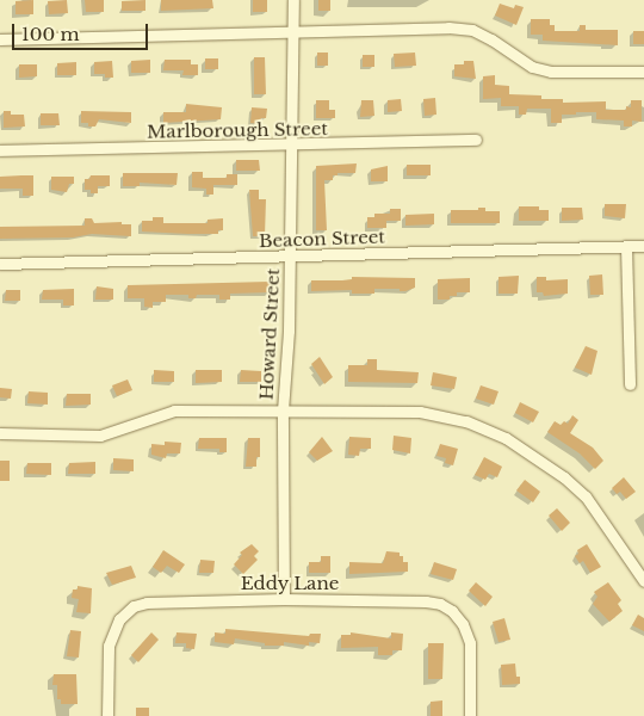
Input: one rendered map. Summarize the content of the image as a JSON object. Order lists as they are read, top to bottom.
{
  "streets": {
    "street": [
      "Marlborough Street",
      "Beacon Street",
      "Howard Street",
      "Eddy Lane"
    ]
  },
  "crossings": [
    ["Marlborough Street", "Howard Street"],
    ["Beacon Street", "Howard Street"],
    ["Howard Street", "Eddy Lane"]
  ],
  "scale_bar": "100 m"
}
